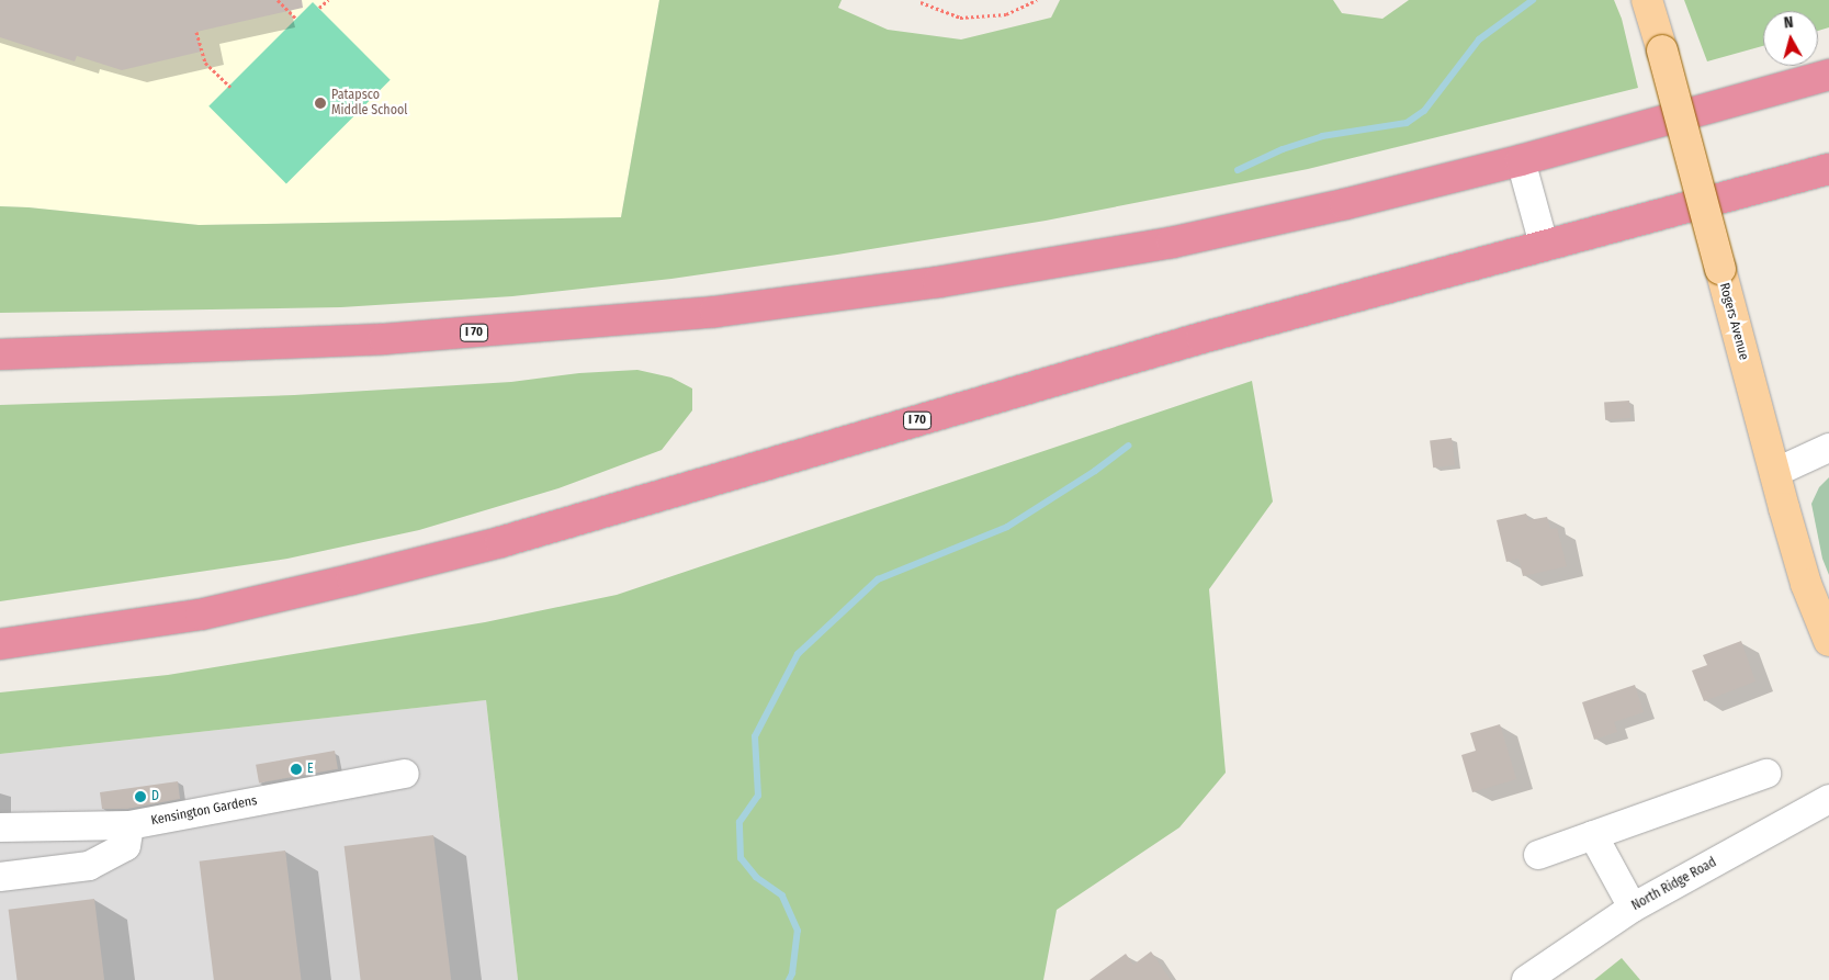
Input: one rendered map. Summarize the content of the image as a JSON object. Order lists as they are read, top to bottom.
{
  "streets": {
    "highway": ["I 70"],
    "main road": ["Rogers Avenue"],
    "street": ["Kensington Gardens", "North Ridge Road"]
  },
  "places": ["Patapsco Middle School", "E", "D"],
  "north": "top"
}
